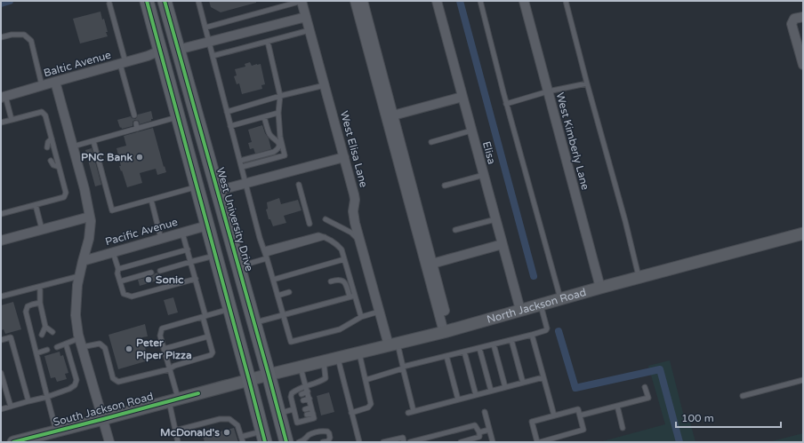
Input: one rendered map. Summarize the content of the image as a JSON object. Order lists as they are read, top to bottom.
{
  "streets": {
    "main road": ["West University Drive", "North Jackson Road", "South Jackson Road"],
    "street": [
      "Baltic Avenue",
      "West Kimberly Lane",
      "West Elisa Lane",
      "Elisa",
      "Pacific Avenue"
    ]
  },
  "crossings": [
    ["West Kimberly Lane", "North Jackson Road"],
    ["West Elisa Lane", "North Jackson Road"],
    ["Elisa", "North Jackson Road"],
    ["West University Drive", "North Jackson Road"],
    ["West University Drive", "South Jackson Road"],
    ["North Jackson Road", "South Jackson Road"]
  ],
  "places": [
    "PNC Bank",
    "Sonic",
    "Peter Piper Pizza",
    "McDonald's"
  ],
  "scale_bar": "100 m"
}
